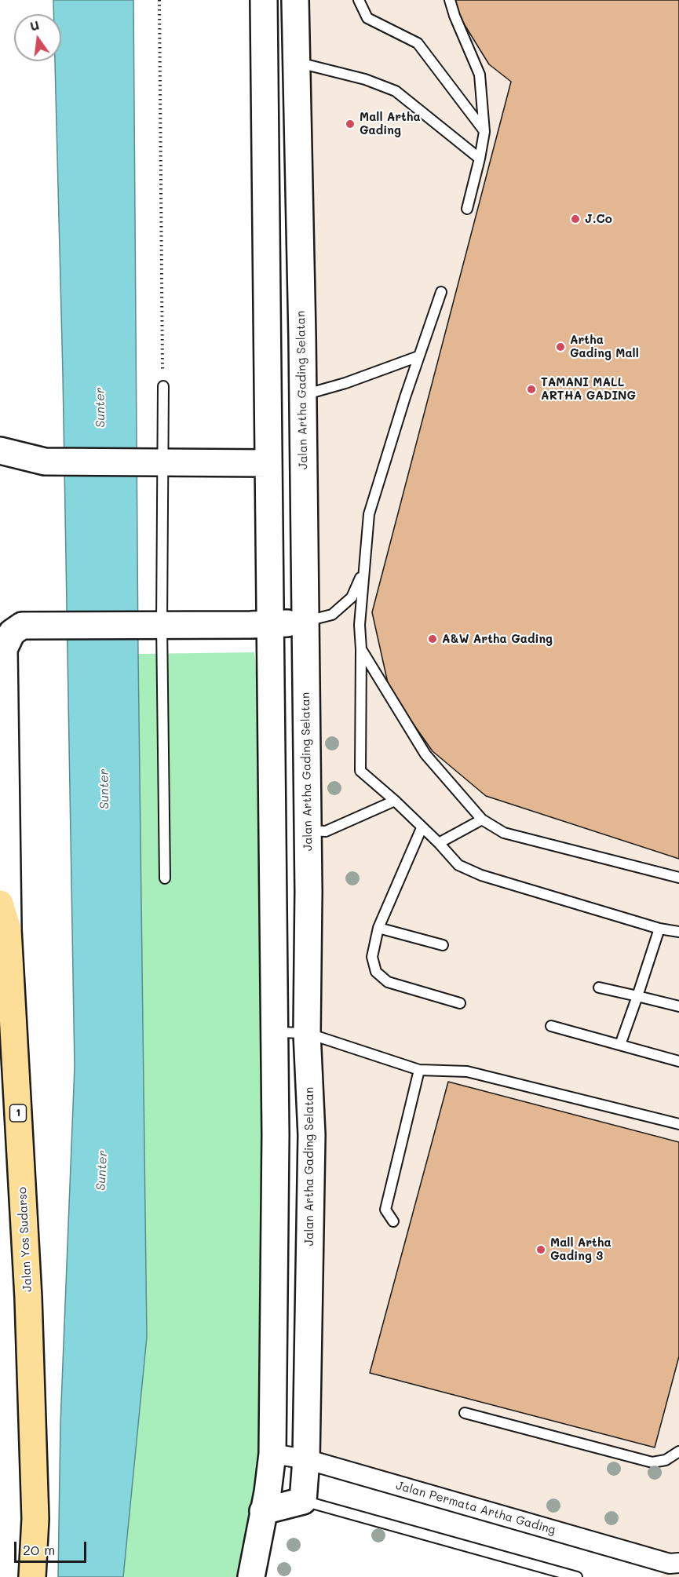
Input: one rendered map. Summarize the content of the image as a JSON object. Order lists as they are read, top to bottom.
{
  "streets": {
    "highway": ["1", "Jalan Yos Sudarso"],
    "street": ["Jalan Artha Gading Selatan", "Jalan Permata Artha Gading"]
  },
  "crossings": [
    ["Jalan Artha Gading Selatan", "Jalan Permata Artha Gading"]
  ],
  "water": ["Sunter"],
  "places": [
    "Mall Artha Gading",
    "J.Co",
    "Artha Gading Mall",
    "TAMANI MALL ARTHA GADING",
    "A&W Artha Gading",
    "Mall Artha Gading 3"
  ],
  "scale_bar": "20 m",
  "north": "top"
}
